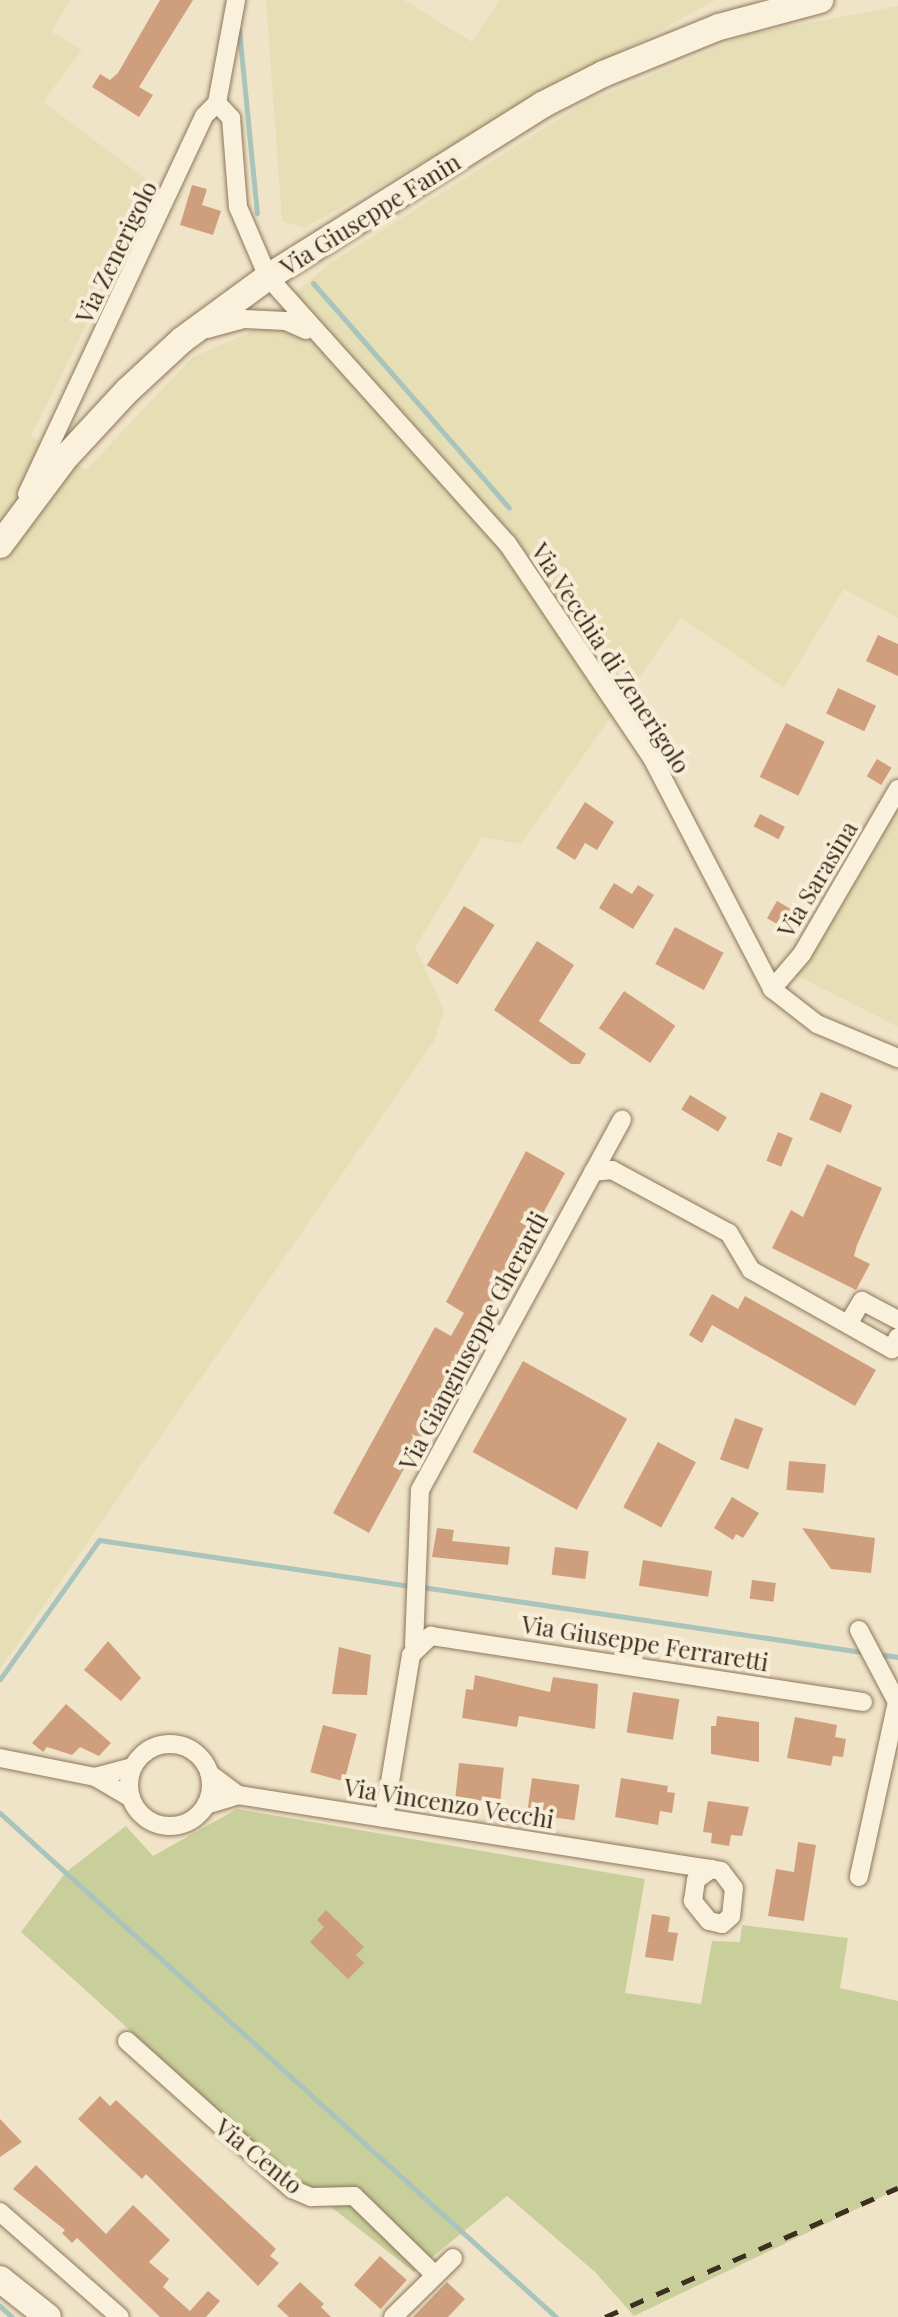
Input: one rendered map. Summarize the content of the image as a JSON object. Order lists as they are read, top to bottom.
{
  "streets": {
    "main road": ["Via Giuseppe Fanin"],
    "street": [
      "Via Zenerigolo",
      "Via Vecchia di Zenerigolo",
      "Via Sarasina",
      "Via Giangiuseppe Gherardi",
      "Via Giuseppe Ferraretti",
      "Via Vincenzo Vecchi",
      "Via Cento"
    ]
  },
  "crossings": [
    ["Via Giuseppe Fanin", "Via Zenerigolo"],
    ["Via Giuseppe Fanin", "Via Vecchia di Zenerigolo"],
    ["Via Zenerigolo", "Via Vecchia di Zenerigolo"],
    ["Via Vecchia di Zenerigolo", "Via Sarasina"],
    ["Via Giangiuseppe Gherardi", "Via Giuseppe Ferraretti"],
    ["Via Giangiuseppe Gherardi", "Via Vincenzo Vecchi"]
  ]
}
